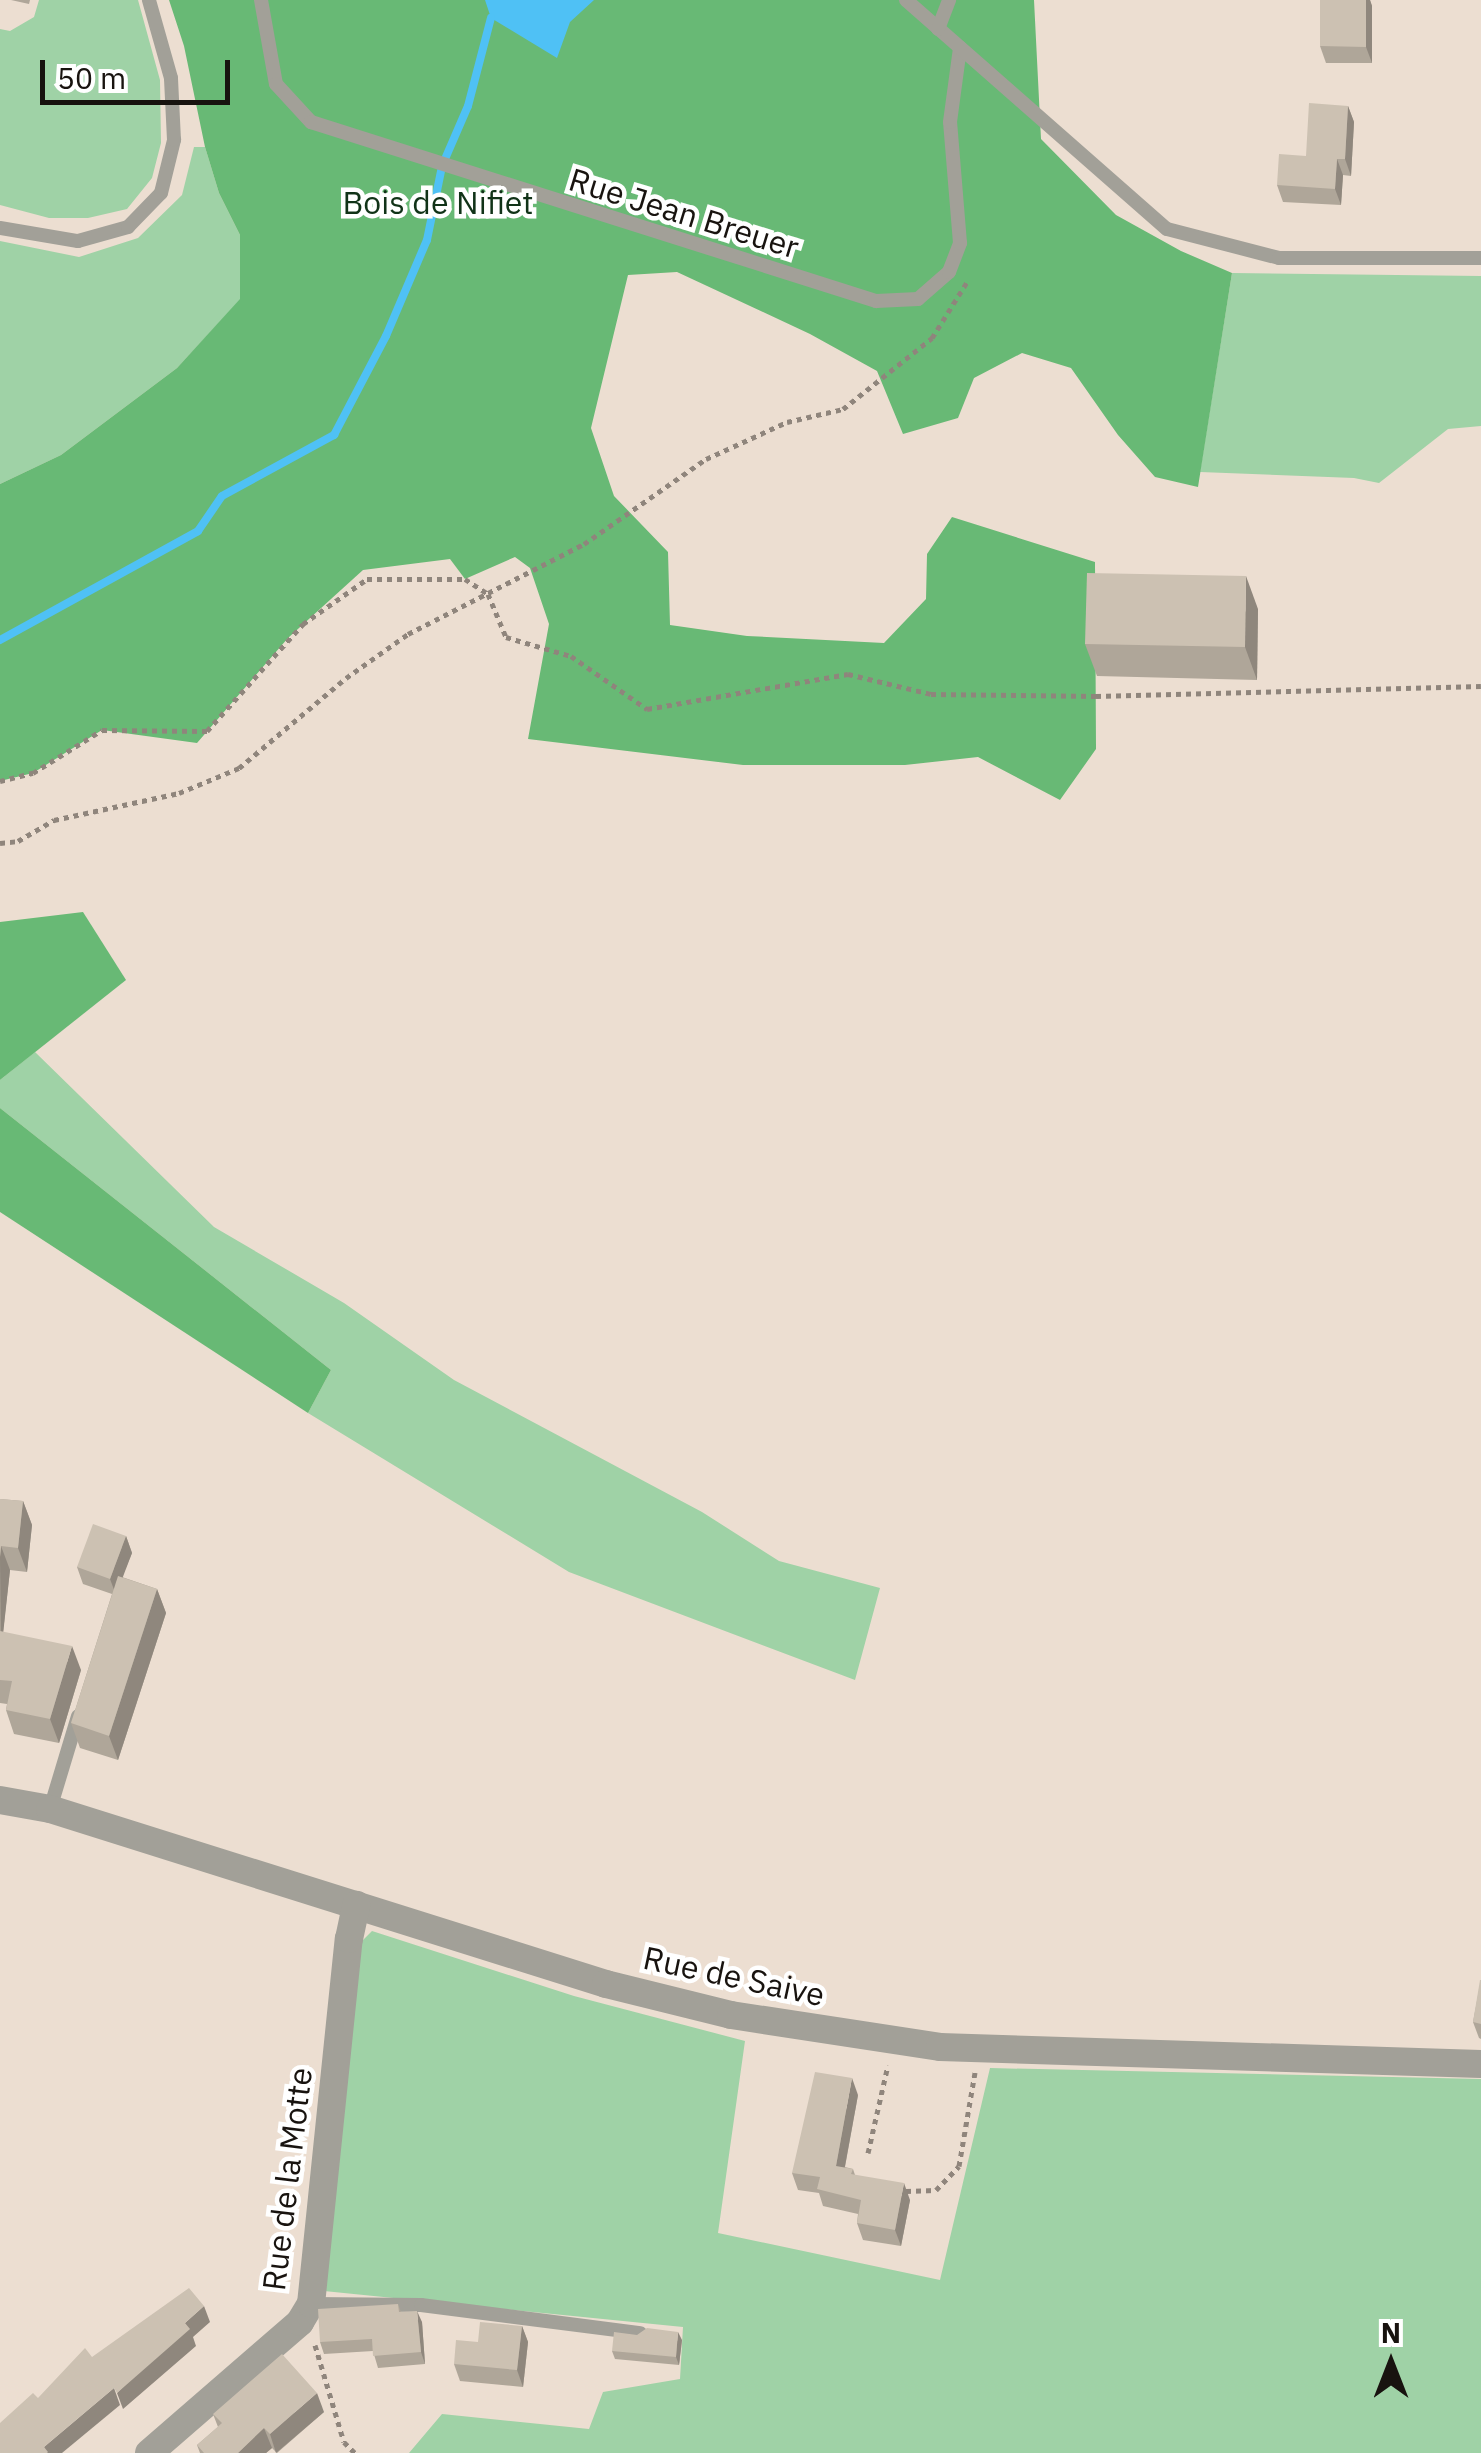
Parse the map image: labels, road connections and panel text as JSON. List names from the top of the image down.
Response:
{
  "streets": {
    "street": ["Rue de Saive", "Rue de la Motte"],
    "lane": ["Rue Jean Breuer"]
  },
  "crossings": [
    ["Rue de Saive", "Rue de la Motte"]
  ],
  "parks": ["Bois de Nifiet"],
  "scale_bar": "50 m",
  "north": "top"
}
